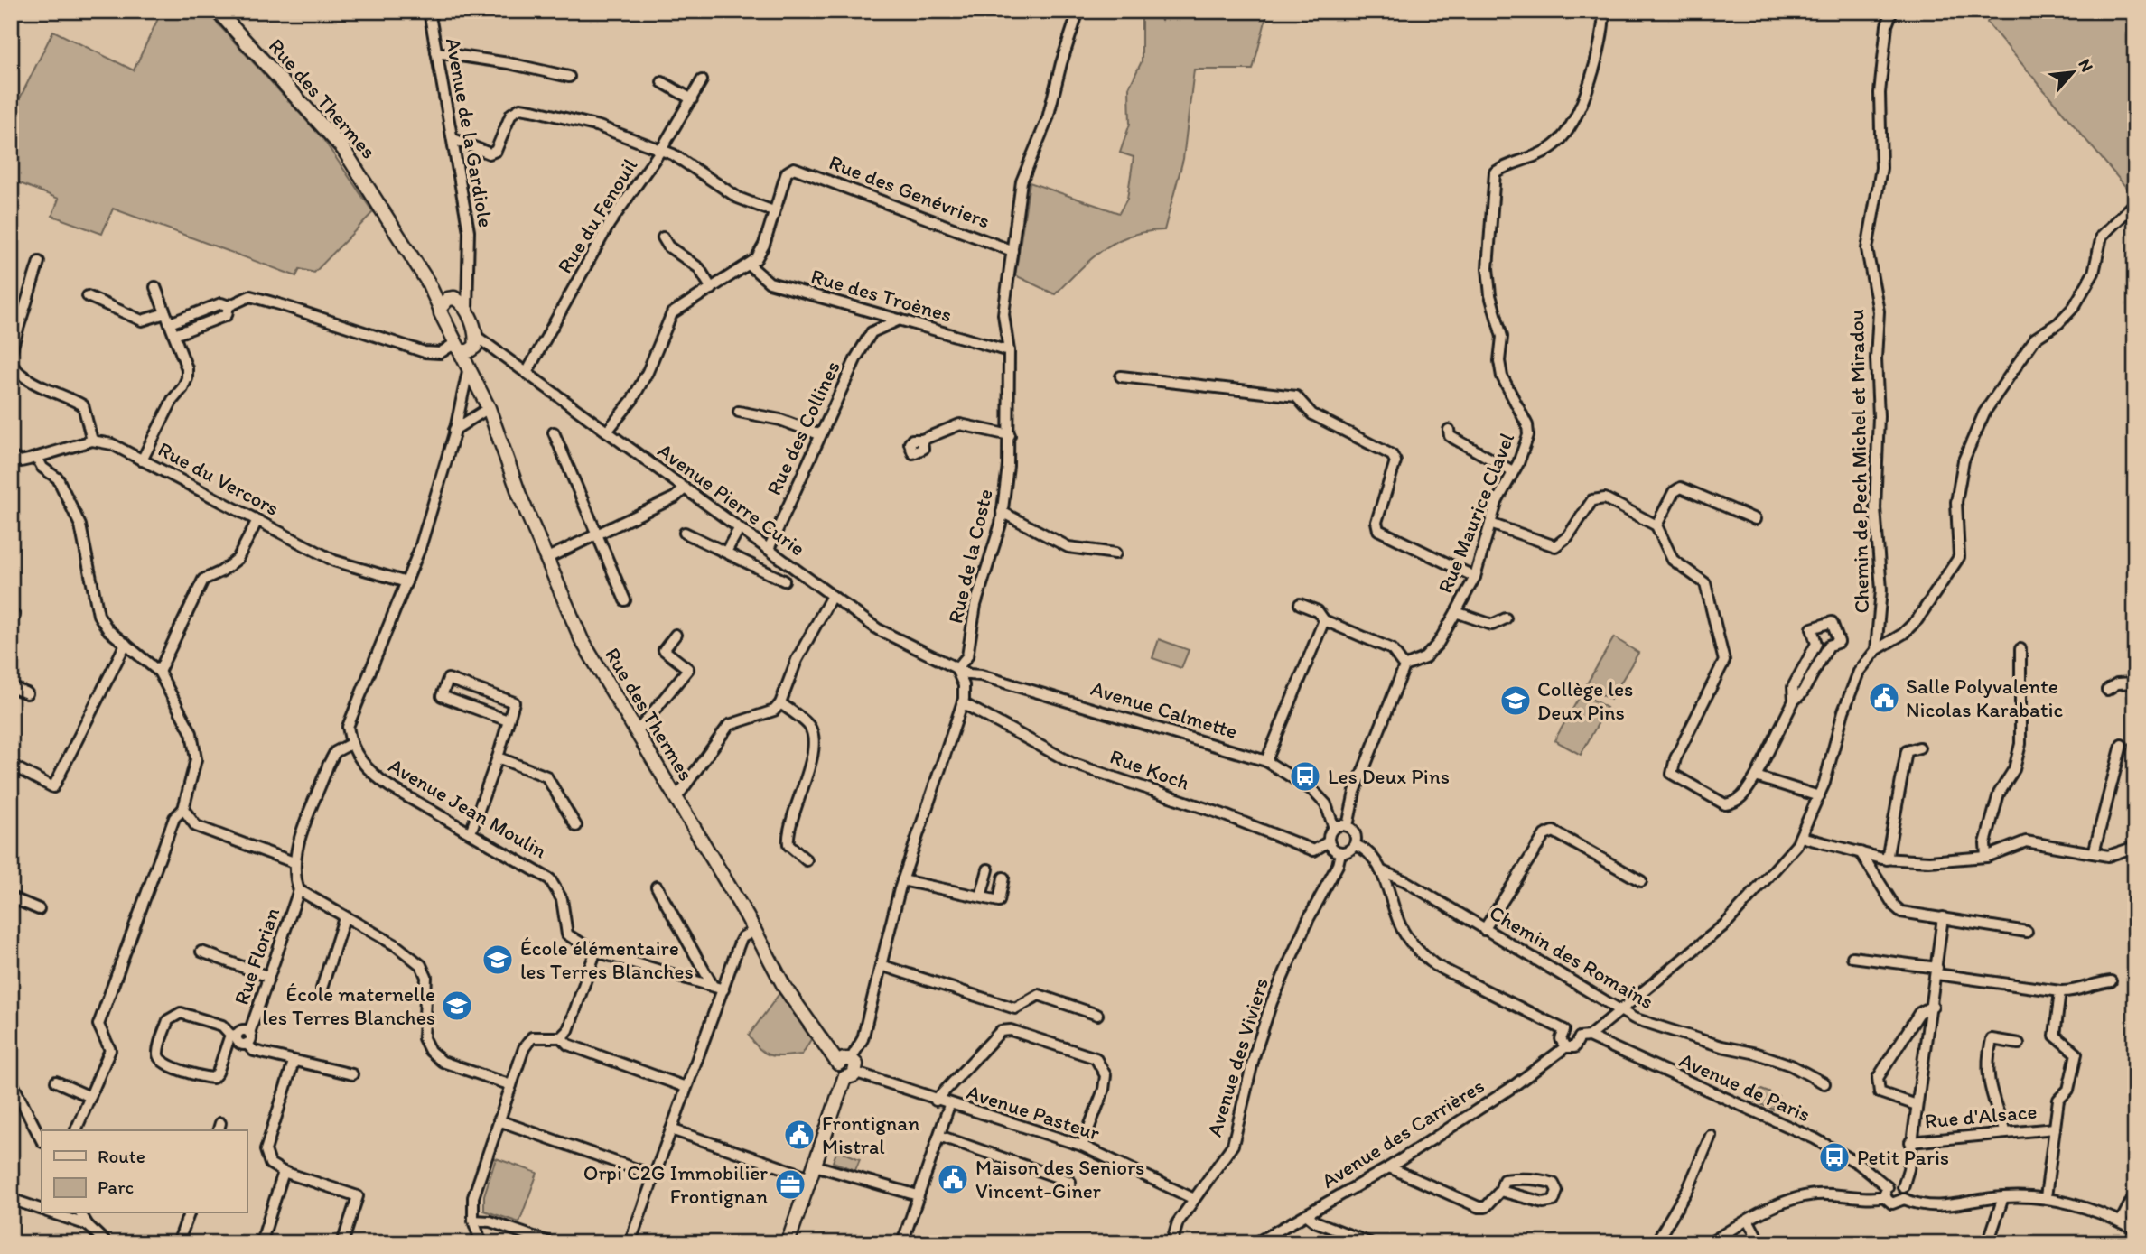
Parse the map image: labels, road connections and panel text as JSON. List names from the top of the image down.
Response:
{
  "streets": {
    "main road": ["Rue des Thermes"],
    "street": [
      "Avenue de la Gardiole",
      "Rue des Genévriers",
      "Rue du Fenouil",
      "Rue des Troènes",
      "Rue des Collines",
      "Chemin de Pech Michel et Miradou",
      "Rue du Vercors",
      "Avenue Pierre Curie",
      "Rue Maurice Clavel",
      "Rue de la Coste",
      "Avenue Calmette",
      "Rue Koch",
      "Avenue Jean Moulin",
      "Rue Florian",
      "Chemin des Romains",
      "Avenue des Viviers",
      "Avenue de Paris",
      "Avenue Pasteur",
      "Rue d'Alsace",
      "Avenue des Carrières"
    ]
  },
  "crossings": [
    ["Rue des Thermes", "Avenue de la Gardiole"],
    ["Rue des Thermes", "Avenue Pierre Curie"],
    ["Rue des Thermes", "Avenue Pasteur"],
    ["Rue des Genévriers", "Rue de la Coste"],
    ["Rue du Fenouil", "Avenue Pierre Curie"],
    ["Rue des Troènes", "Rue de la Coste"],
    ["Rue des Collines", "Avenue Pierre Curie"],
    ["Avenue Pierre Curie", "Rue de la Coste"],
    ["Avenue Pierre Curie", "Avenue Calmette"],
    ["Rue de la Coste", "Avenue Calmette"],
    ["Avenue Calmette", "Rue Koch"],
    ["Avenue Calmette", "Avenue des Viviers"],
    ["Rue Koch", "Avenue des Viviers"],
    ["Avenue des Viviers", "Avenue Pasteur"],
    ["Avenue de Paris", "Avenue des Carrières"]
  ],
  "places": {
    "public building": ["Salle Polyvalente Nicolas Karabatic", "Frontignan Mistral", "Maison des Seniors Vincent-Giner"],
    "school or university": ["Collège les Deux Pins", "École élémentaire les Terres Blanches", "École maternelle les Terres Blanches"],
    "bus stop": ["Les Deux Pins", "Petit Paris"],
    "office": ["Orpi C2G Immobilier Frontignan"]
  },
  "legend": ["Route", "Parc"],
  "north": "top right"
}
